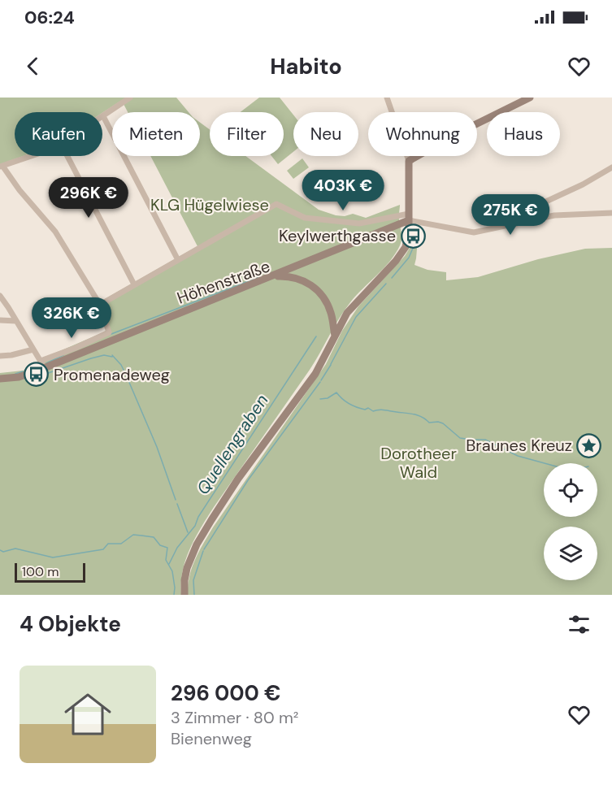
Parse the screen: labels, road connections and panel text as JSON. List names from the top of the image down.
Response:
{
  "streets": {
    "main road": ["Höhenstraße"]
  },
  "water": ["Quellengraben"],
  "parks": ["KLG Hügelwiese", "Dorotheer Wald"],
  "places": {
    "bus stop": ["Keylwerthgasse", "Promenadeweg"],
    "place": ["Braunes Kreuz"]
  },
  "scale_bar": "100 m",
  "page": {
    "status": "06:24",
    "header": "Habito",
    "chip": [
      "Kaufen",
      "Mieten",
      "Filter",
      "Neu",
      "Wohnung",
      "Haus"
    ],
    "price": [
      "403K €",
      "296K €",
      "275K €",
      "326K €"
    ],
    "scale": "100 m",
    "heading": "4 Objekte",
    "list": [
      {
        "name": "296 000 €",
        "note": "3 Zimmer · 80 m² · Bienenweg"
      }
    ]
  }
}
